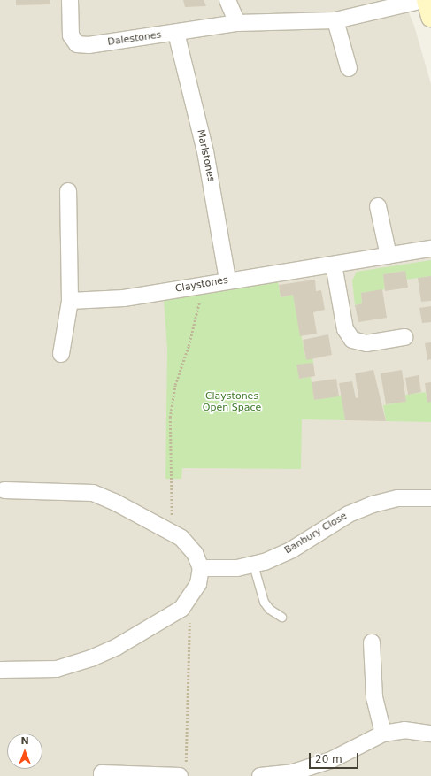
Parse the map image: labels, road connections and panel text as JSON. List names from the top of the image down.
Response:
{
  "streets": {
    "street": [
      "Dalestones",
      "Marlstones",
      "Claystones",
      "Banbury Close"
    ]
  },
  "crossings": [
    ["Dalestones", "Marlstones"],
    ["Marlstones", "Claystones"]
  ],
  "parks": ["Claystones Open Space"],
  "scale_bar": "20 m",
  "north": "top"
}
